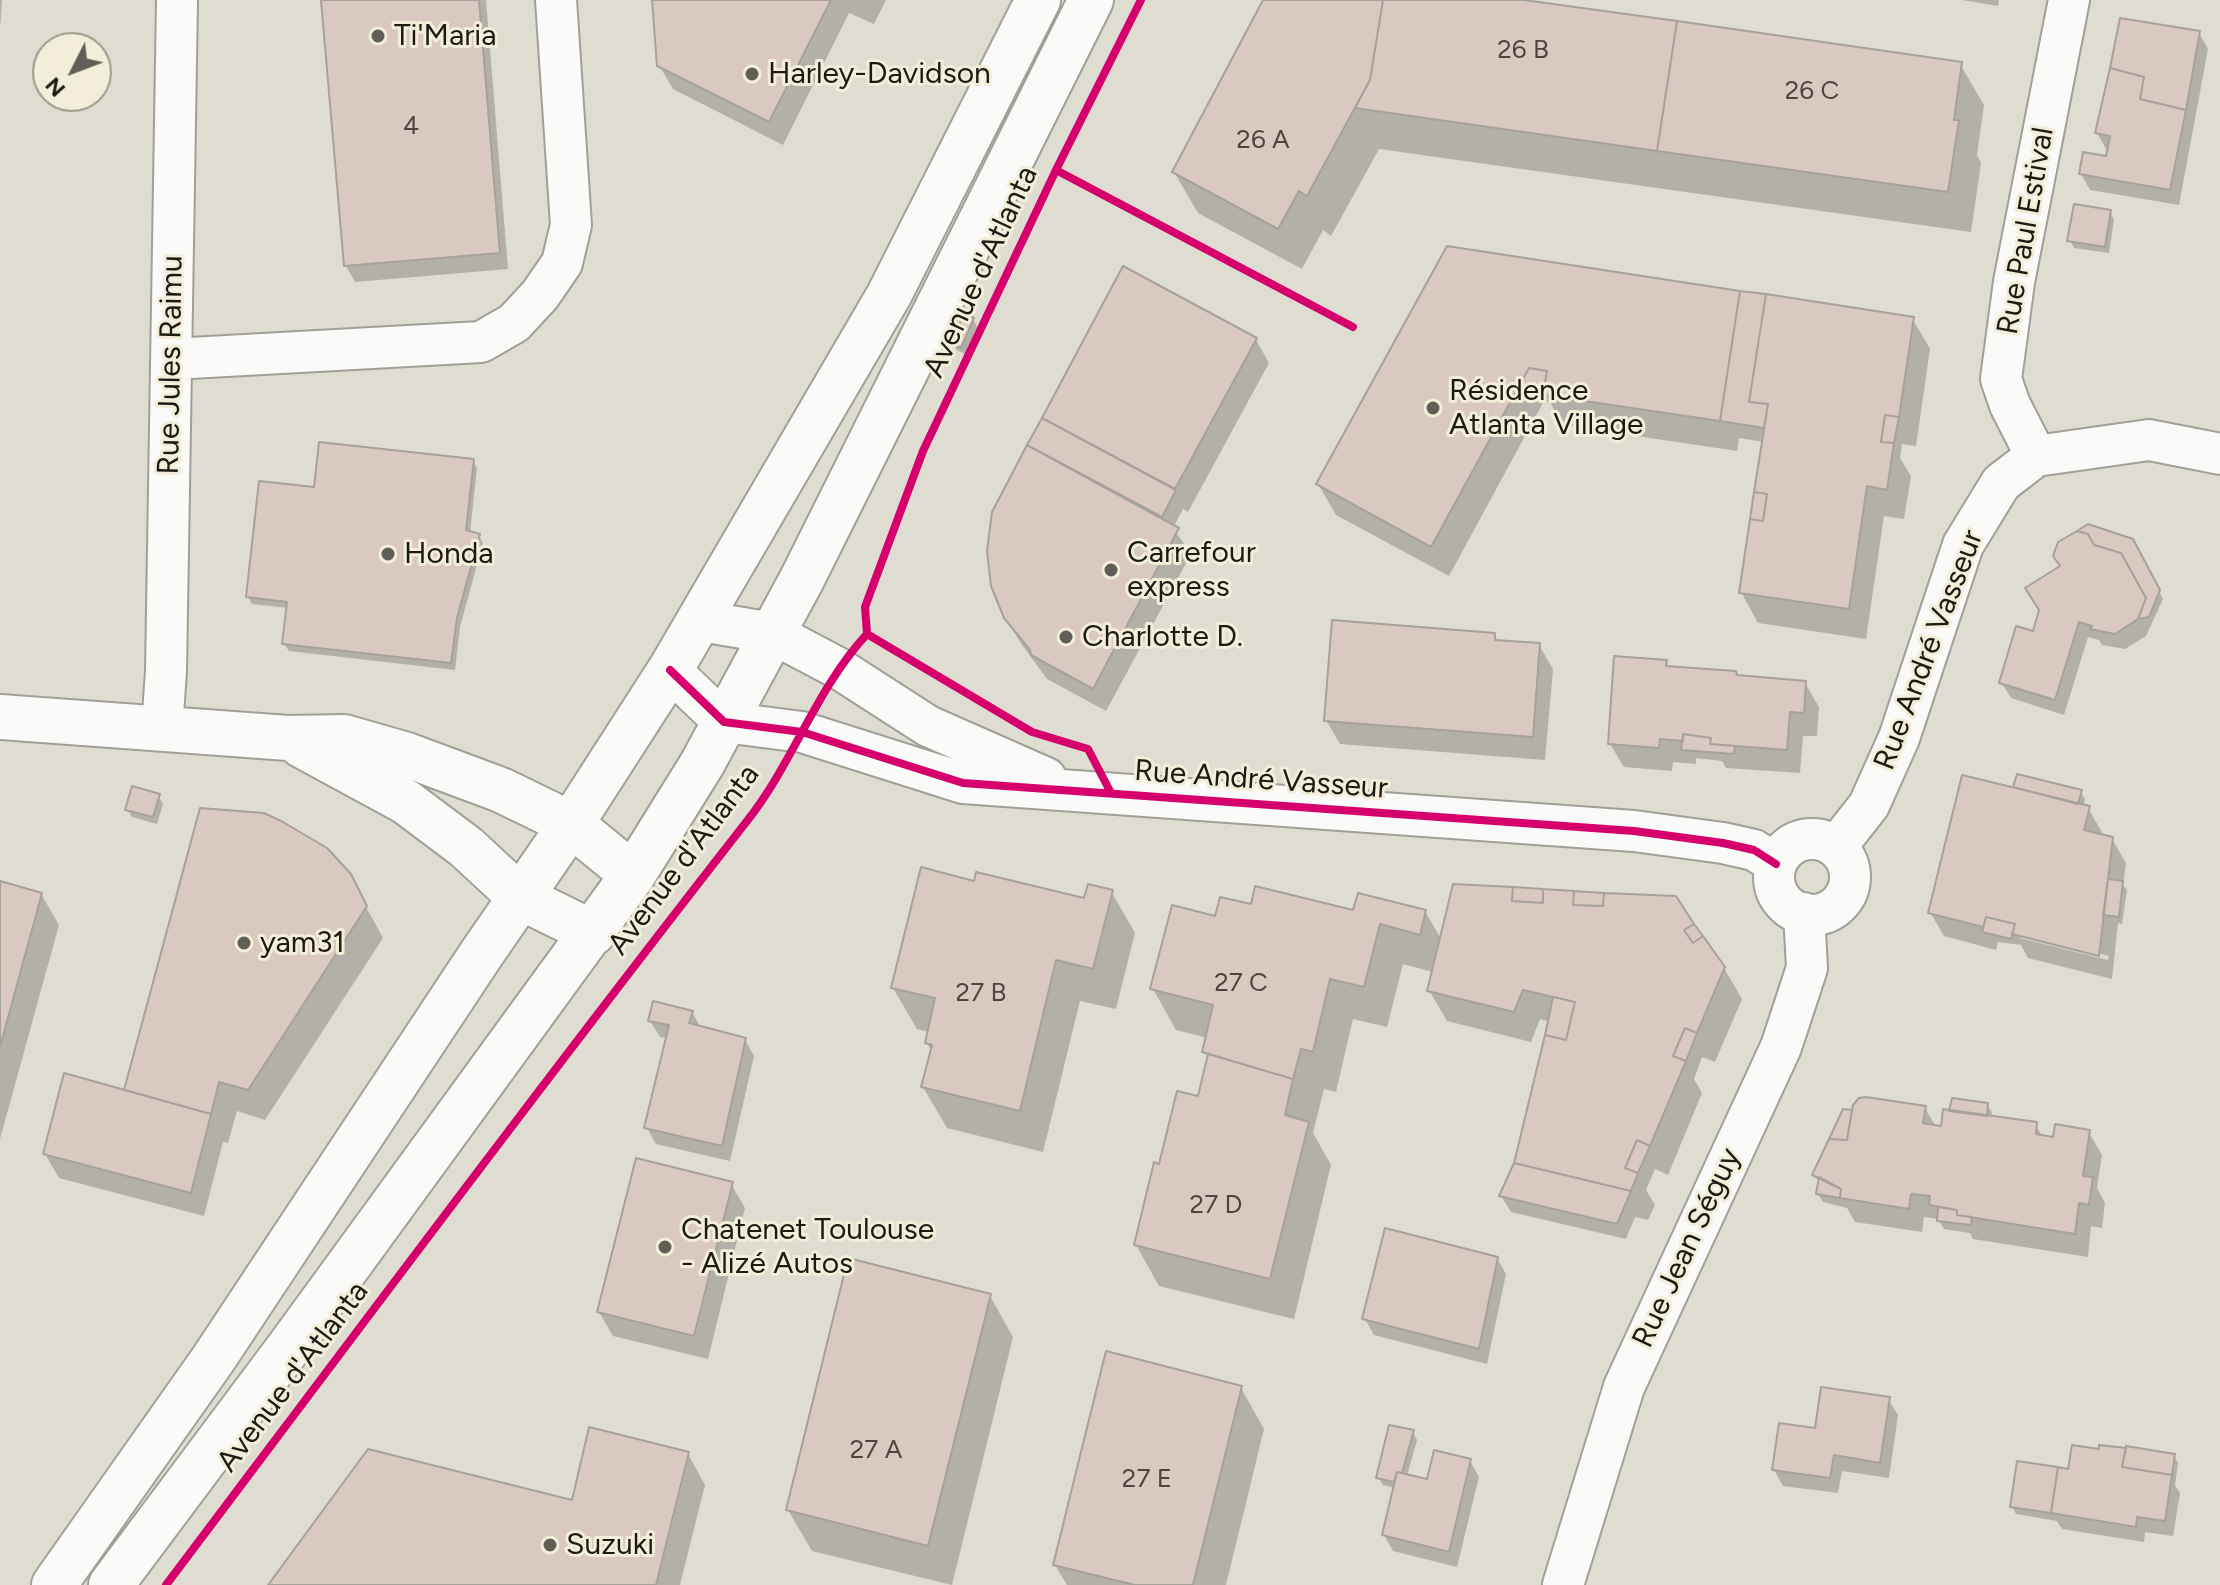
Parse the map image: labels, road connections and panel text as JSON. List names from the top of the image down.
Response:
{
  "streets": {
    "main road": ["Avenue d'Atlanta"],
    "street": [
      "Rue Paul Estival",
      "Rue Jules Raimu",
      "Rue André Vasseur",
      "Rue Jean Séguy"
    ]
  },
  "crossings": [
    ["Rue Paul Estival", "Rue André Vasseur"],
    ["Avenue d'Atlanta", "Rue André Vasseur"],
    ["Rue André Vasseur", "Rue Jean Séguy"]
  ],
  "places": [
    "Ti'Maria",
    "Harley-Davidson",
    "Résidence Atlanta Village",
    "Honda",
    "Carrefour express",
    "Charlotte D.",
    "yam31",
    "Chatenet Toulouse - Alizé Autos",
    "Suzuki"
  ],
  "house_numbers": [
    "26 B",
    "26 C",
    "4",
    "26 A",
    "27 C",
    "27 B",
    "27 D",
    "27 A",
    "27 E"
  ],
  "north": "bottom left"
}
